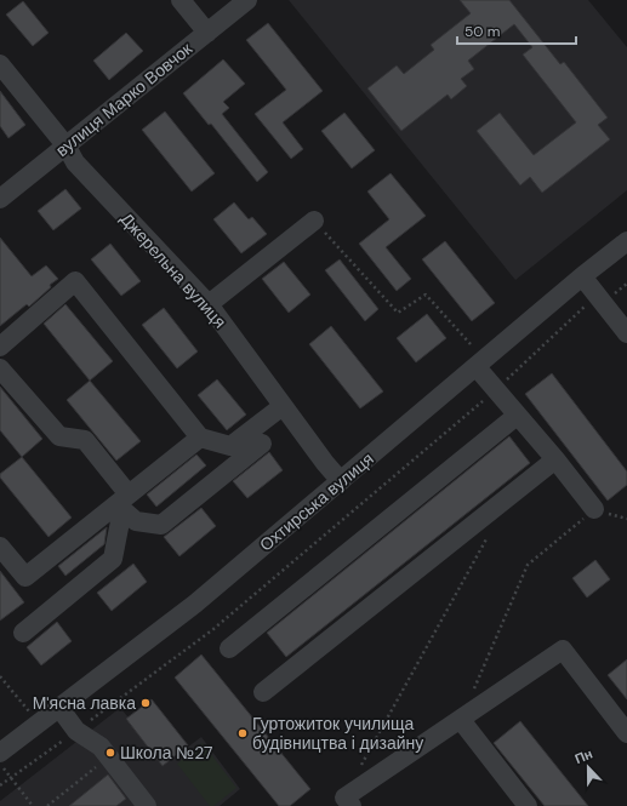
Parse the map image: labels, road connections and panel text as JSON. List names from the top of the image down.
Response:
{
  "streets": {
    "street": ["вулиця Марко Вовчок", "Джерельна вулиця", "Охтирська вулиця"]
  },
  "crossings": [
    ["вулиця Марко Вовчок", "Джерельна вулиця"],
    ["Джерельна вулиця", "Охтирська вулиця"]
  ],
  "places": ["М'ясна лавка", "Гуртожиток училища будівництва і дизайну", "Школа №27"],
  "scale_bar": "50 m",
  "north": "top"
}
